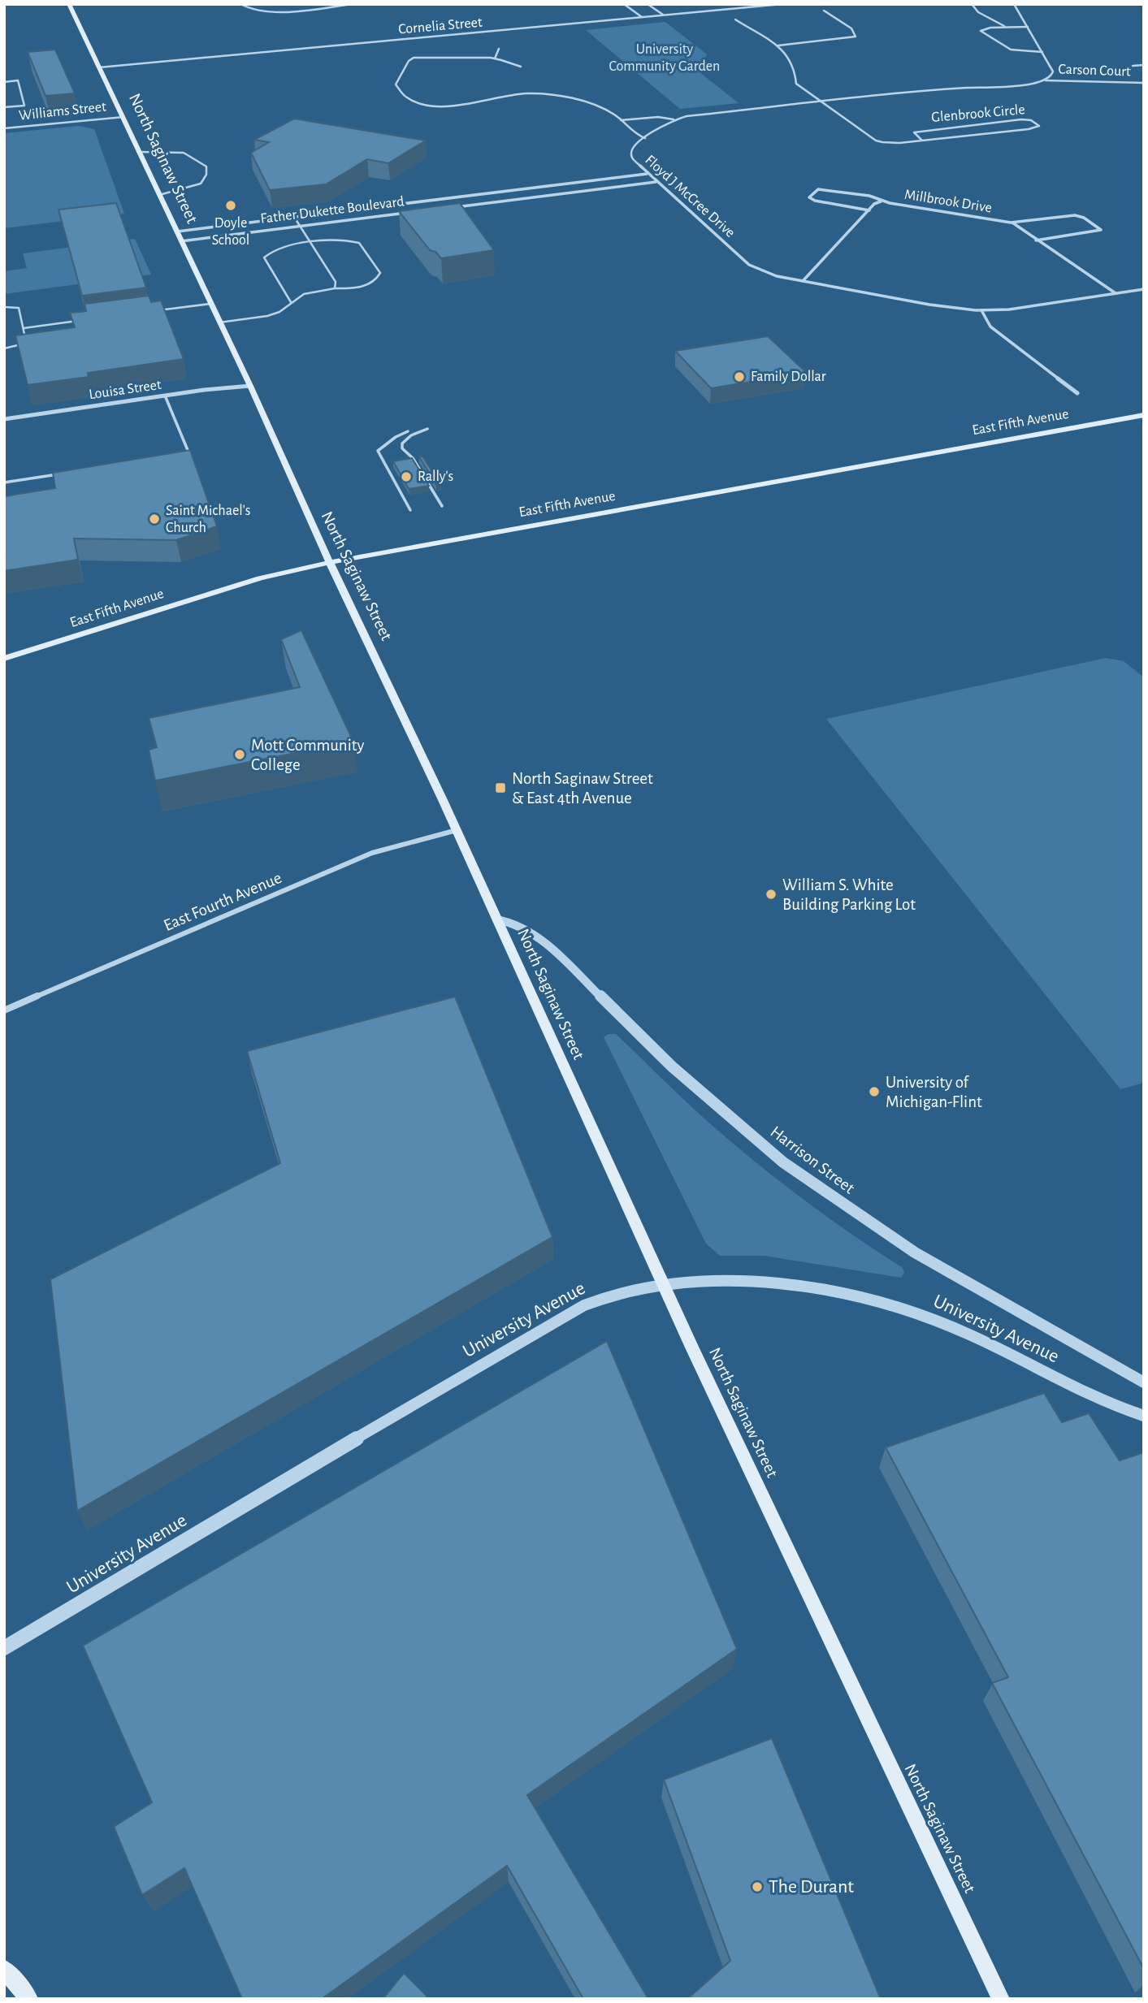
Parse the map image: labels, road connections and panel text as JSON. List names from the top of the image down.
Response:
{
  "streets": {
    "main road": ["North Saginaw Street", "East Fifth Avenue"],
    "street": [
      "Cornelia Street",
      "Carson Court",
      "Williams Street",
      "Glenbrook Circle",
      "Floyd J McCree Drive",
      "Millbrook Drive",
      "Father Dukette Boulevard",
      "Louisa Street",
      "East Fourth Avenue",
      "Harrison Street",
      "University Avenue"
    ]
  },
  "crossings": [
    ["Cornelia Street", "North Saginaw Street"],
    ["Carson Court", "Floyd J McCree Drive"],
    ["Williams Street", "North Saginaw Street"],
    ["Glenbrook Circle", "Floyd J McCree Drive"],
    ["North Saginaw Street", "Father Dukette Boulevard"],
    ["North Saginaw Street", "Louisa Street"],
    ["North Saginaw Street", "East Fifth Avenue"],
    ["North Saginaw Street", "East Fourth Avenue"],
    ["North Saginaw Street", "Harrison Street"],
    ["North Saginaw Street", "University Avenue"],
    ["Floyd J McCree Drive", "Millbrook Drive"],
    ["Floyd J McCree Drive", "Father Dukette Boulevard"]
  ],
  "parks": ["University Community Garden"],
  "places": {
    "other": [
      "Doyle School",
      "Family Dollar",
      "Rally's",
      "Saint Michael's Church",
      "Mott Community College",
      "William S. White Building Parking Lot",
      "University of Michigan-Flint",
      "The Durant"
    ],
    "transit": ["North Saginaw Street & East 4th Avenue"]
  }
}
